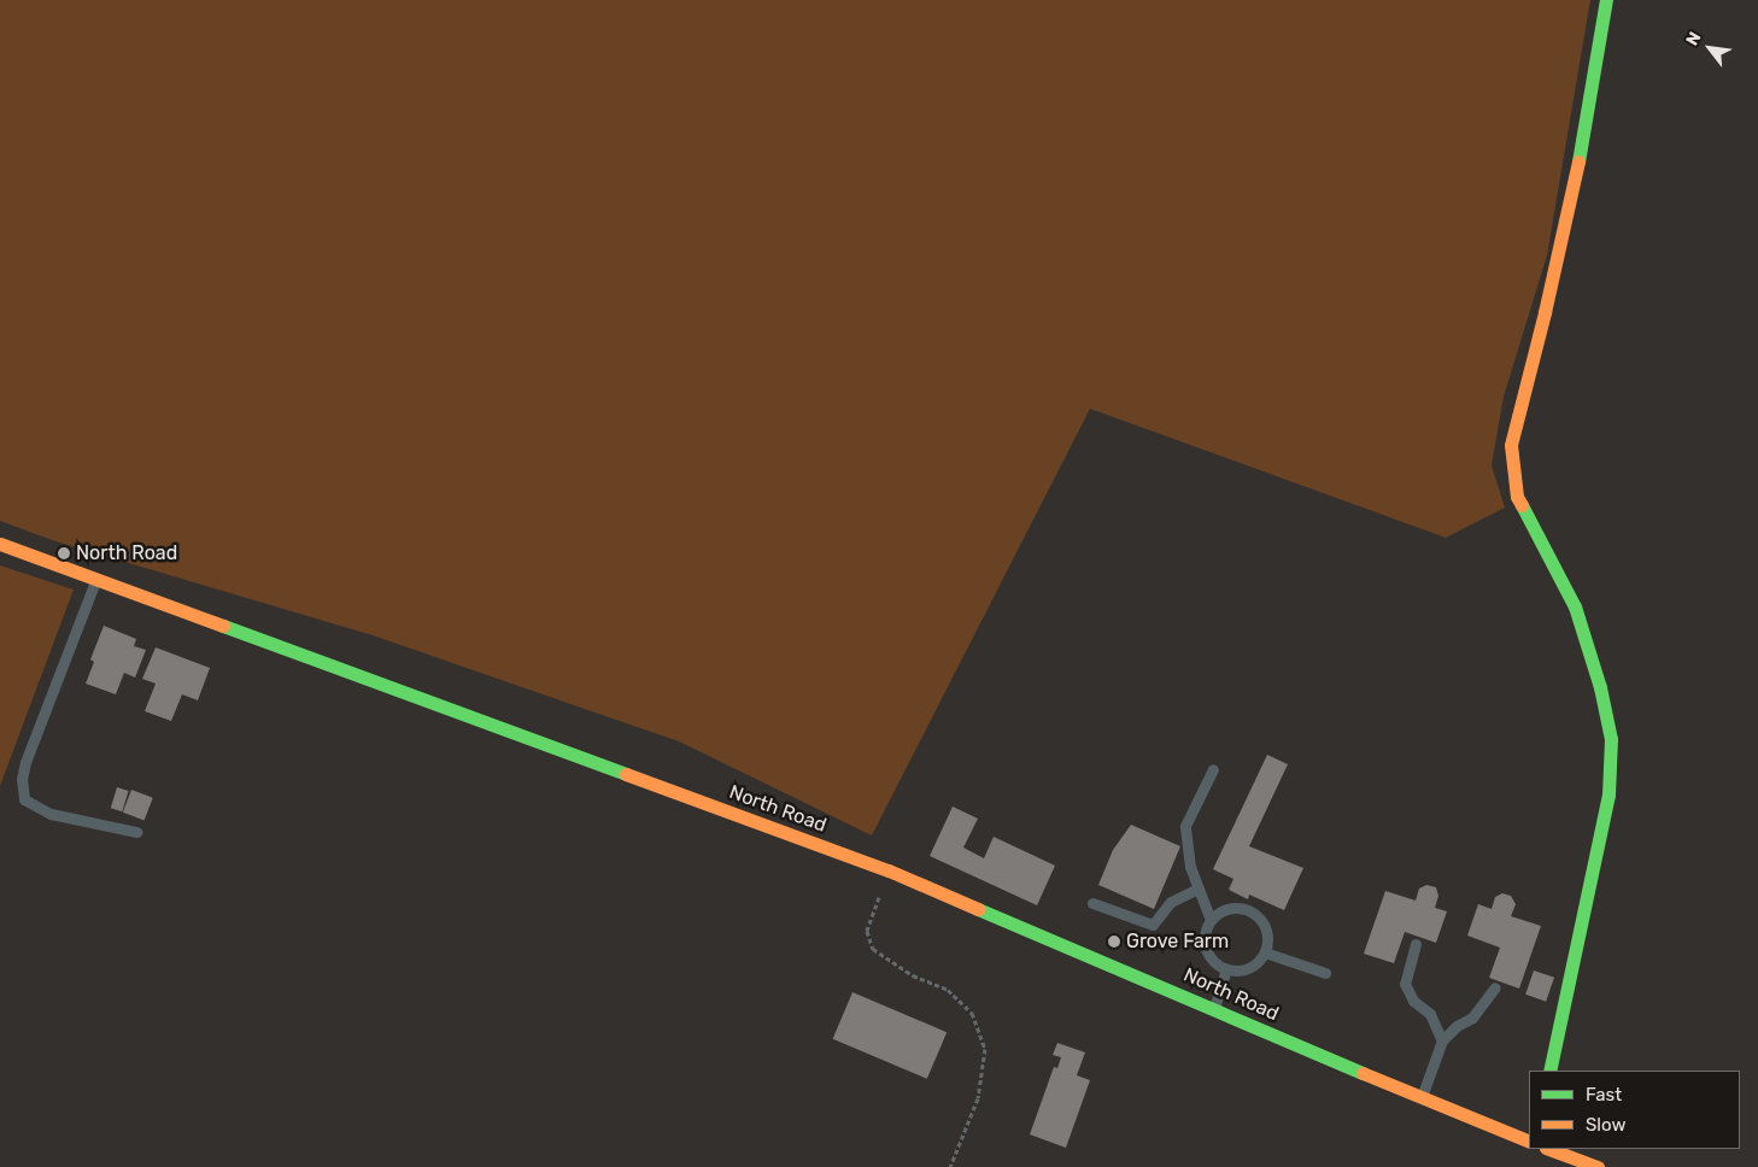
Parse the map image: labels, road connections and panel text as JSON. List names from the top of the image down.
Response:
{
  "streets": {
    "main road": ["North Road"]
  },
  "places": ["North Road", "Grove Farm"],
  "legend": ["Fast", "Slow"],
  "north": "top left"
}
